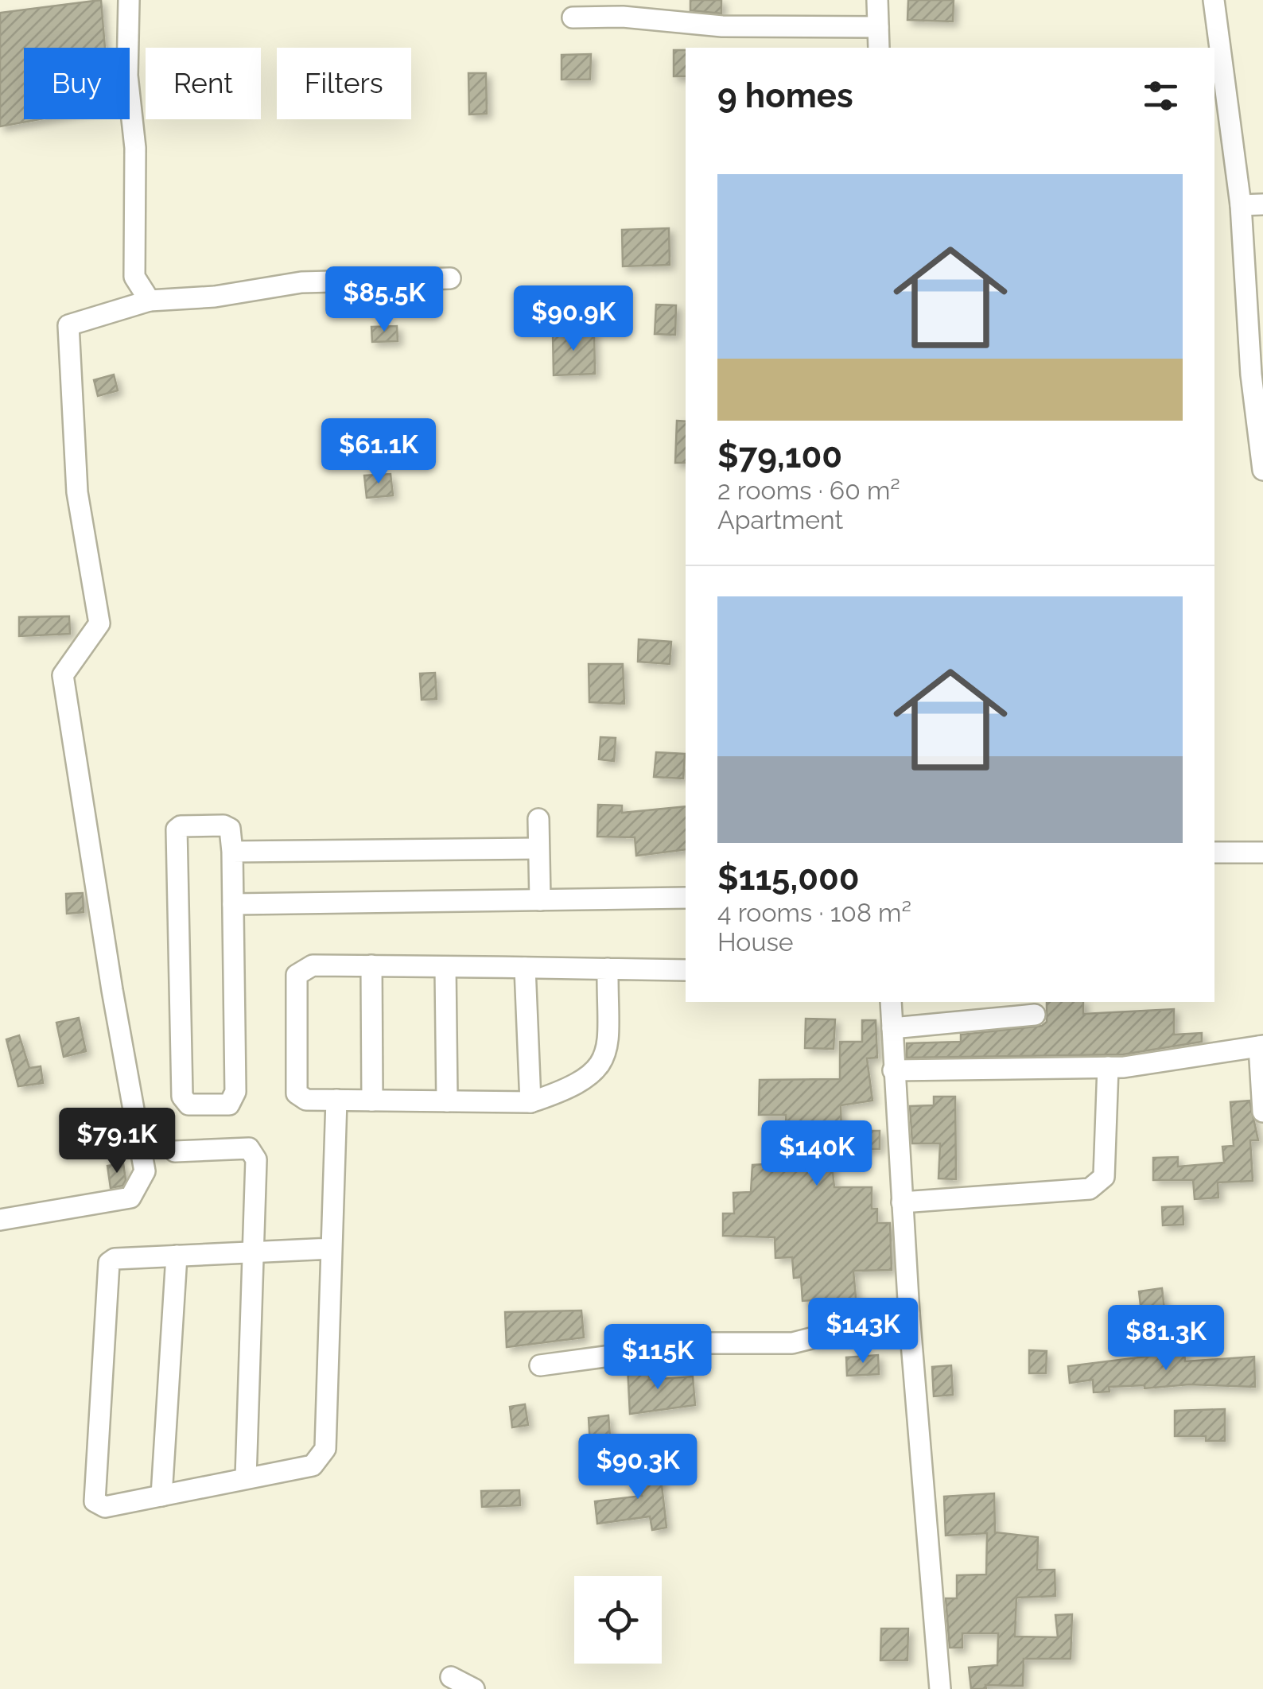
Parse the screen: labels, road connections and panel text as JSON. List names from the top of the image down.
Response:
{
  "page": {
    "chip": ["Buy", "Rent", "Filters"],
    "heading": "9 homes",
    "list": [
      {
        "name": "$79,100",
        "note": "2 rooms · 60 m² · Apartment"
      },
      {
        "name": "$115,000",
        "note": "4 rooms · 108 m² · House"
      }
    ],
    "price": [
      "$85.5K",
      "$90.9K",
      "$61.1K",
      "$79.1K",
      "$140K",
      "$143K",
      "$81.3K",
      "$115K",
      "$90.3K"
    ]
  }
}
